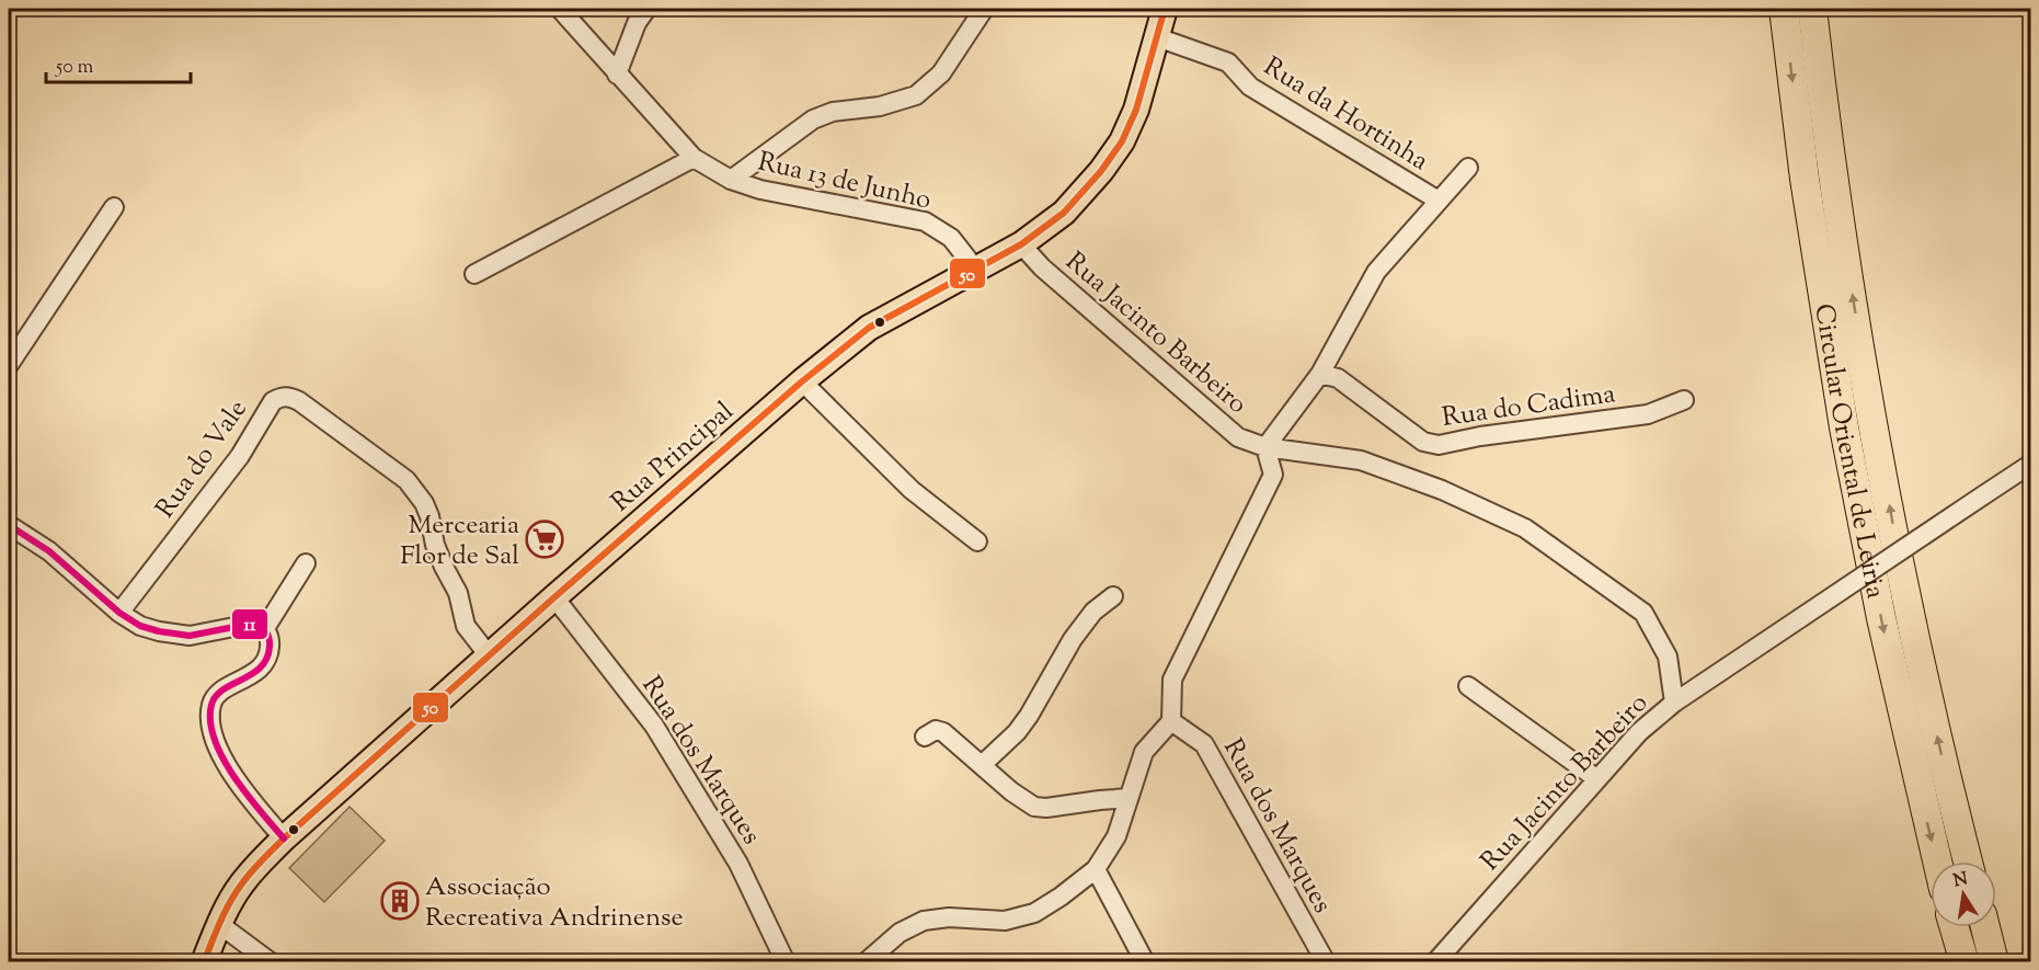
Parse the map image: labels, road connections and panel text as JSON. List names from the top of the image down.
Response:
{
  "streets": {
    "highway": ["Circular Oriental de Leiria"],
    "main road": ["Rua Principal"],
    "street": [
      "Rua da Hortinha",
      "Rua 13 de Junho",
      "Rua Jacinto Barbeiro",
      "Rua do Cadima",
      "Rua do Vale",
      "Rua dos Marques"
    ]
  },
  "crossings": [
    ["Rua da Hortinha", "Rua Principal"],
    ["Rua 13 de Junho", "Rua Principal"],
    ["Rua Jacinto Barbeiro", "Rua Principal"],
    ["Rua Principal", "Rua do Vale"],
    ["Rua Principal", "Rua dos Marques"]
  ],
  "places": {
    "supermarket": ["Mercearia Flor de Sal"],
    "building": ["Associação Recreativa Andrinense"]
  },
  "lines": ["transit line 50", "transit line 11"],
  "scale_bar": "50 m",
  "north": "top"
}
